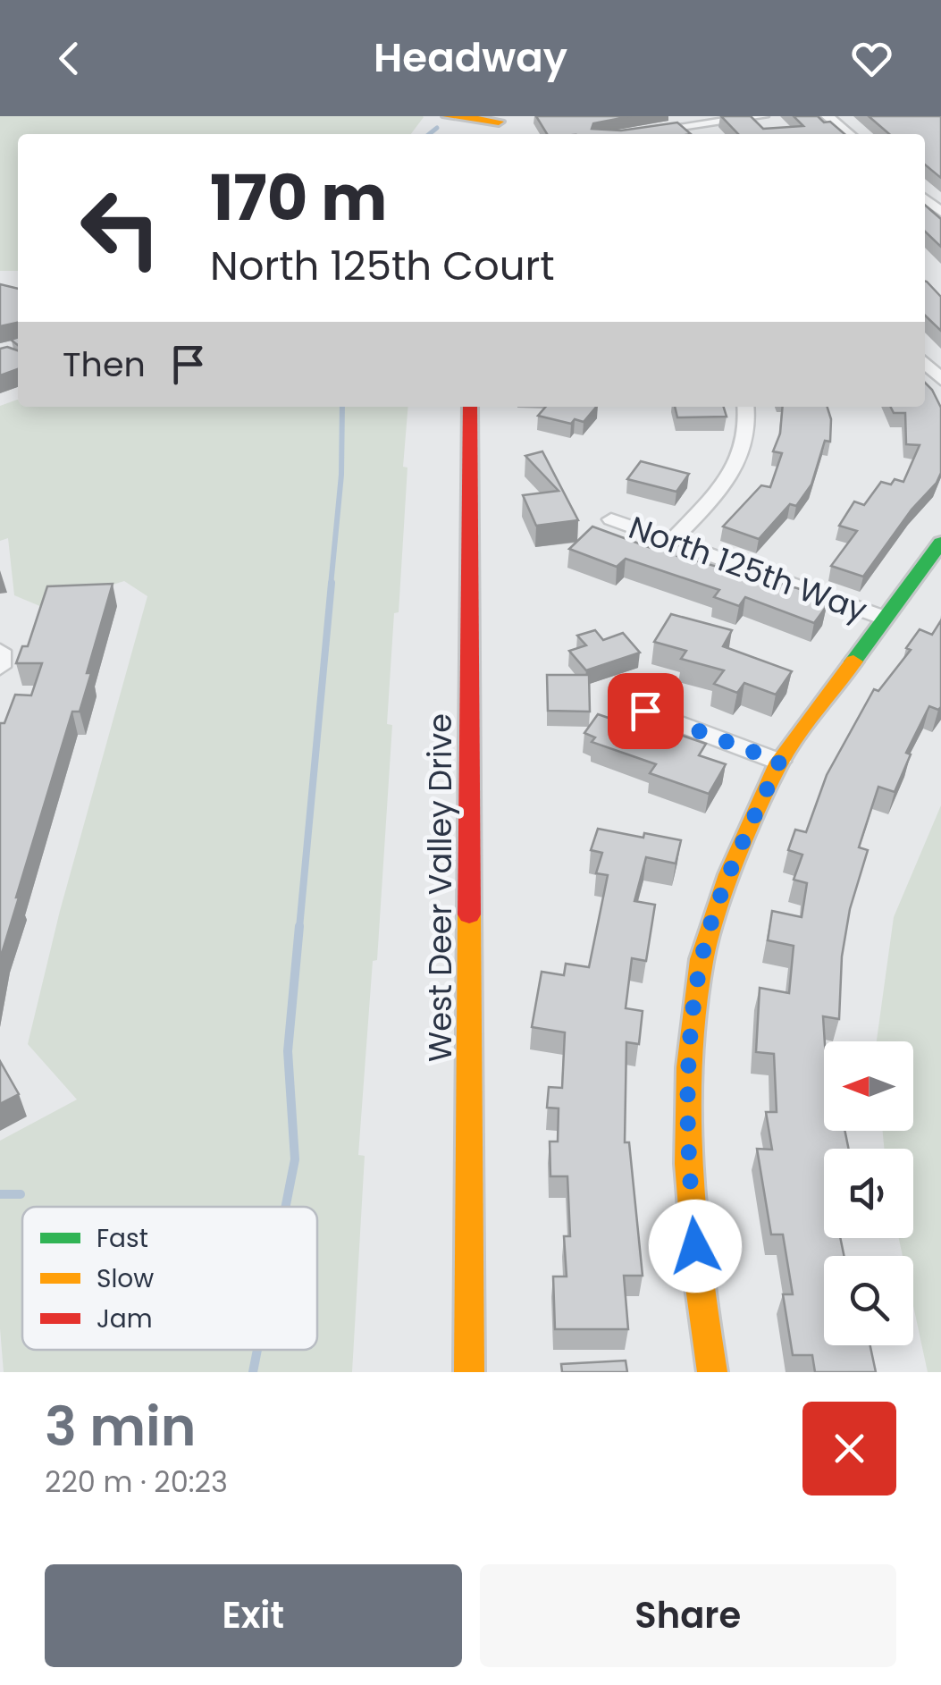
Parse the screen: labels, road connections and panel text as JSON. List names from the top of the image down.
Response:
{
  "streets": {
    "street": ["North 125th Way", "West Deer Valley Drive"]
  },
  "legend": ["Fast", "Slow", "Jam"],
  "north": "left",
  "page": {
    "header": "Headway",
    "turn": ["170 m", "North 125th Court"],
    "then": "Then",
    "heading": ["3 min", "220 m · 20:23"],
    "buttons": ["Exit", "Share"]
  }
}
